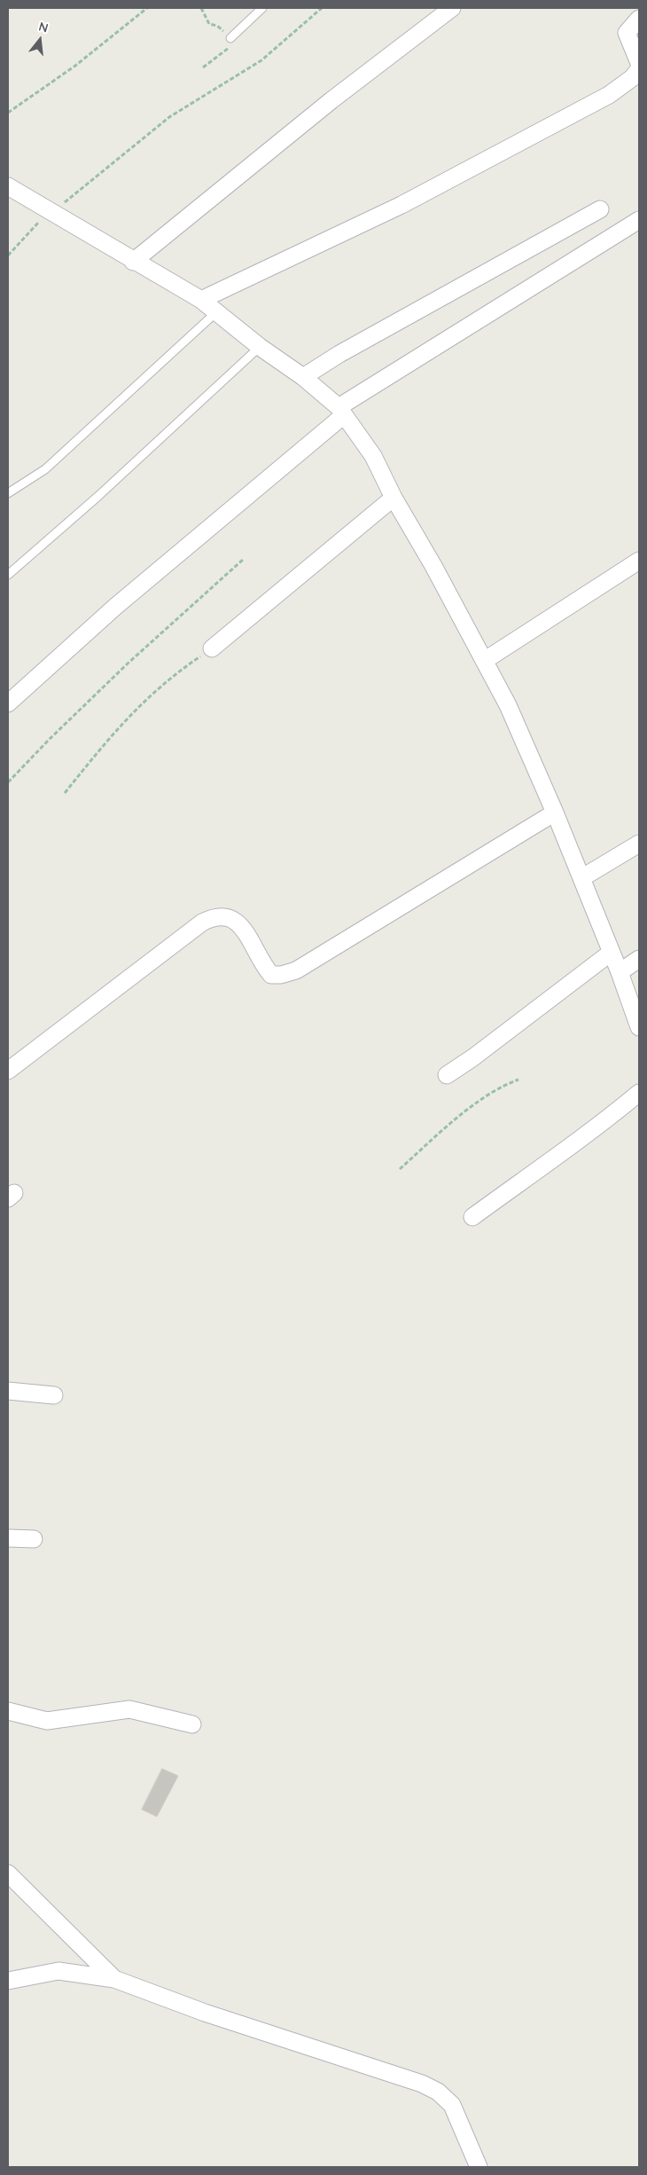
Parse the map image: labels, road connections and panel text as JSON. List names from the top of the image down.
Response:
{
  "north": "top"
}
